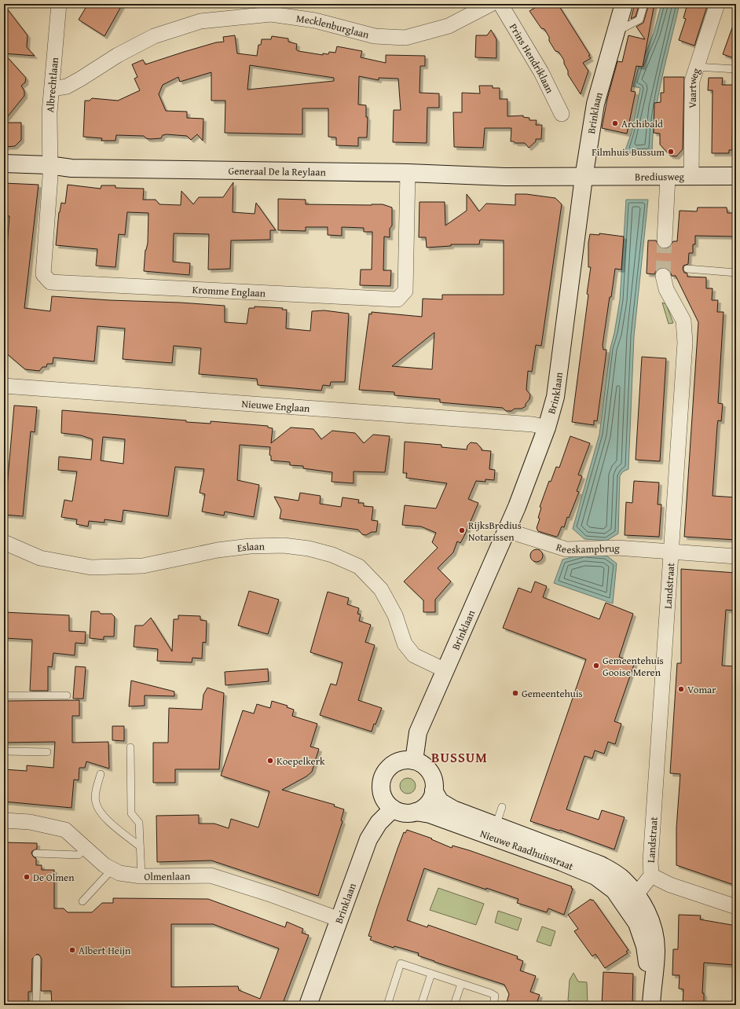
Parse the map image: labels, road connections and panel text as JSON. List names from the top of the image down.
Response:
{
  "streets": {
    "street": [
      "Mecklenburglaan",
      "Prins Hendriklaan",
      "Albrechtlaan",
      "Vaartweg",
      "Brinklaan",
      "Generaal De la Reylaan",
      "Brediusweg",
      "Kromme Englaan",
      "Nieuwe Englaan",
      "Eslaan",
      "Reeskampbrug",
      "Landstraat",
      "Nieuwe Raadhuisstraat",
      "Olmenlaan"
    ]
  },
  "crossings": [
    ["Mecklenburglaan", "Albrechtlaan"],
    ["Albrechtlaan", "Generaal De la Reylaan"],
    ["Albrechtlaan", "Kromme Englaan"],
    ["Vaartweg", "Brediusweg"],
    ["Brinklaan", "Brediusweg"],
    ["Brinklaan", "Nieuwe Englaan"],
    ["Brinklaan", "Eslaan"],
    ["Brinklaan", "Reeskampbrug"],
    ["Brinklaan", "Nieuwe Raadhuisstraat"],
    ["Brinklaan", "Olmenlaan"],
    ["Generaal De la Reylaan", "Brediusweg"],
    ["Generaal De la Reylaan", "Kromme Englaan"],
    ["Reeskampbrug", "Landstraat"],
    ["Landstraat", "Nieuwe Raadhuisstraat"]
  ],
  "districts": ["BUSSUM"],
  "places": [
    "Archibald",
    "Filmhuis Bussum",
    "RijksBredius Notarissen",
    "Gemeentehuis Gooise Meren",
    "Vomar",
    "Gemeentehuis",
    "Koepelkerk",
    "De Olmen",
    "Albert Heijn"
  ]
}
